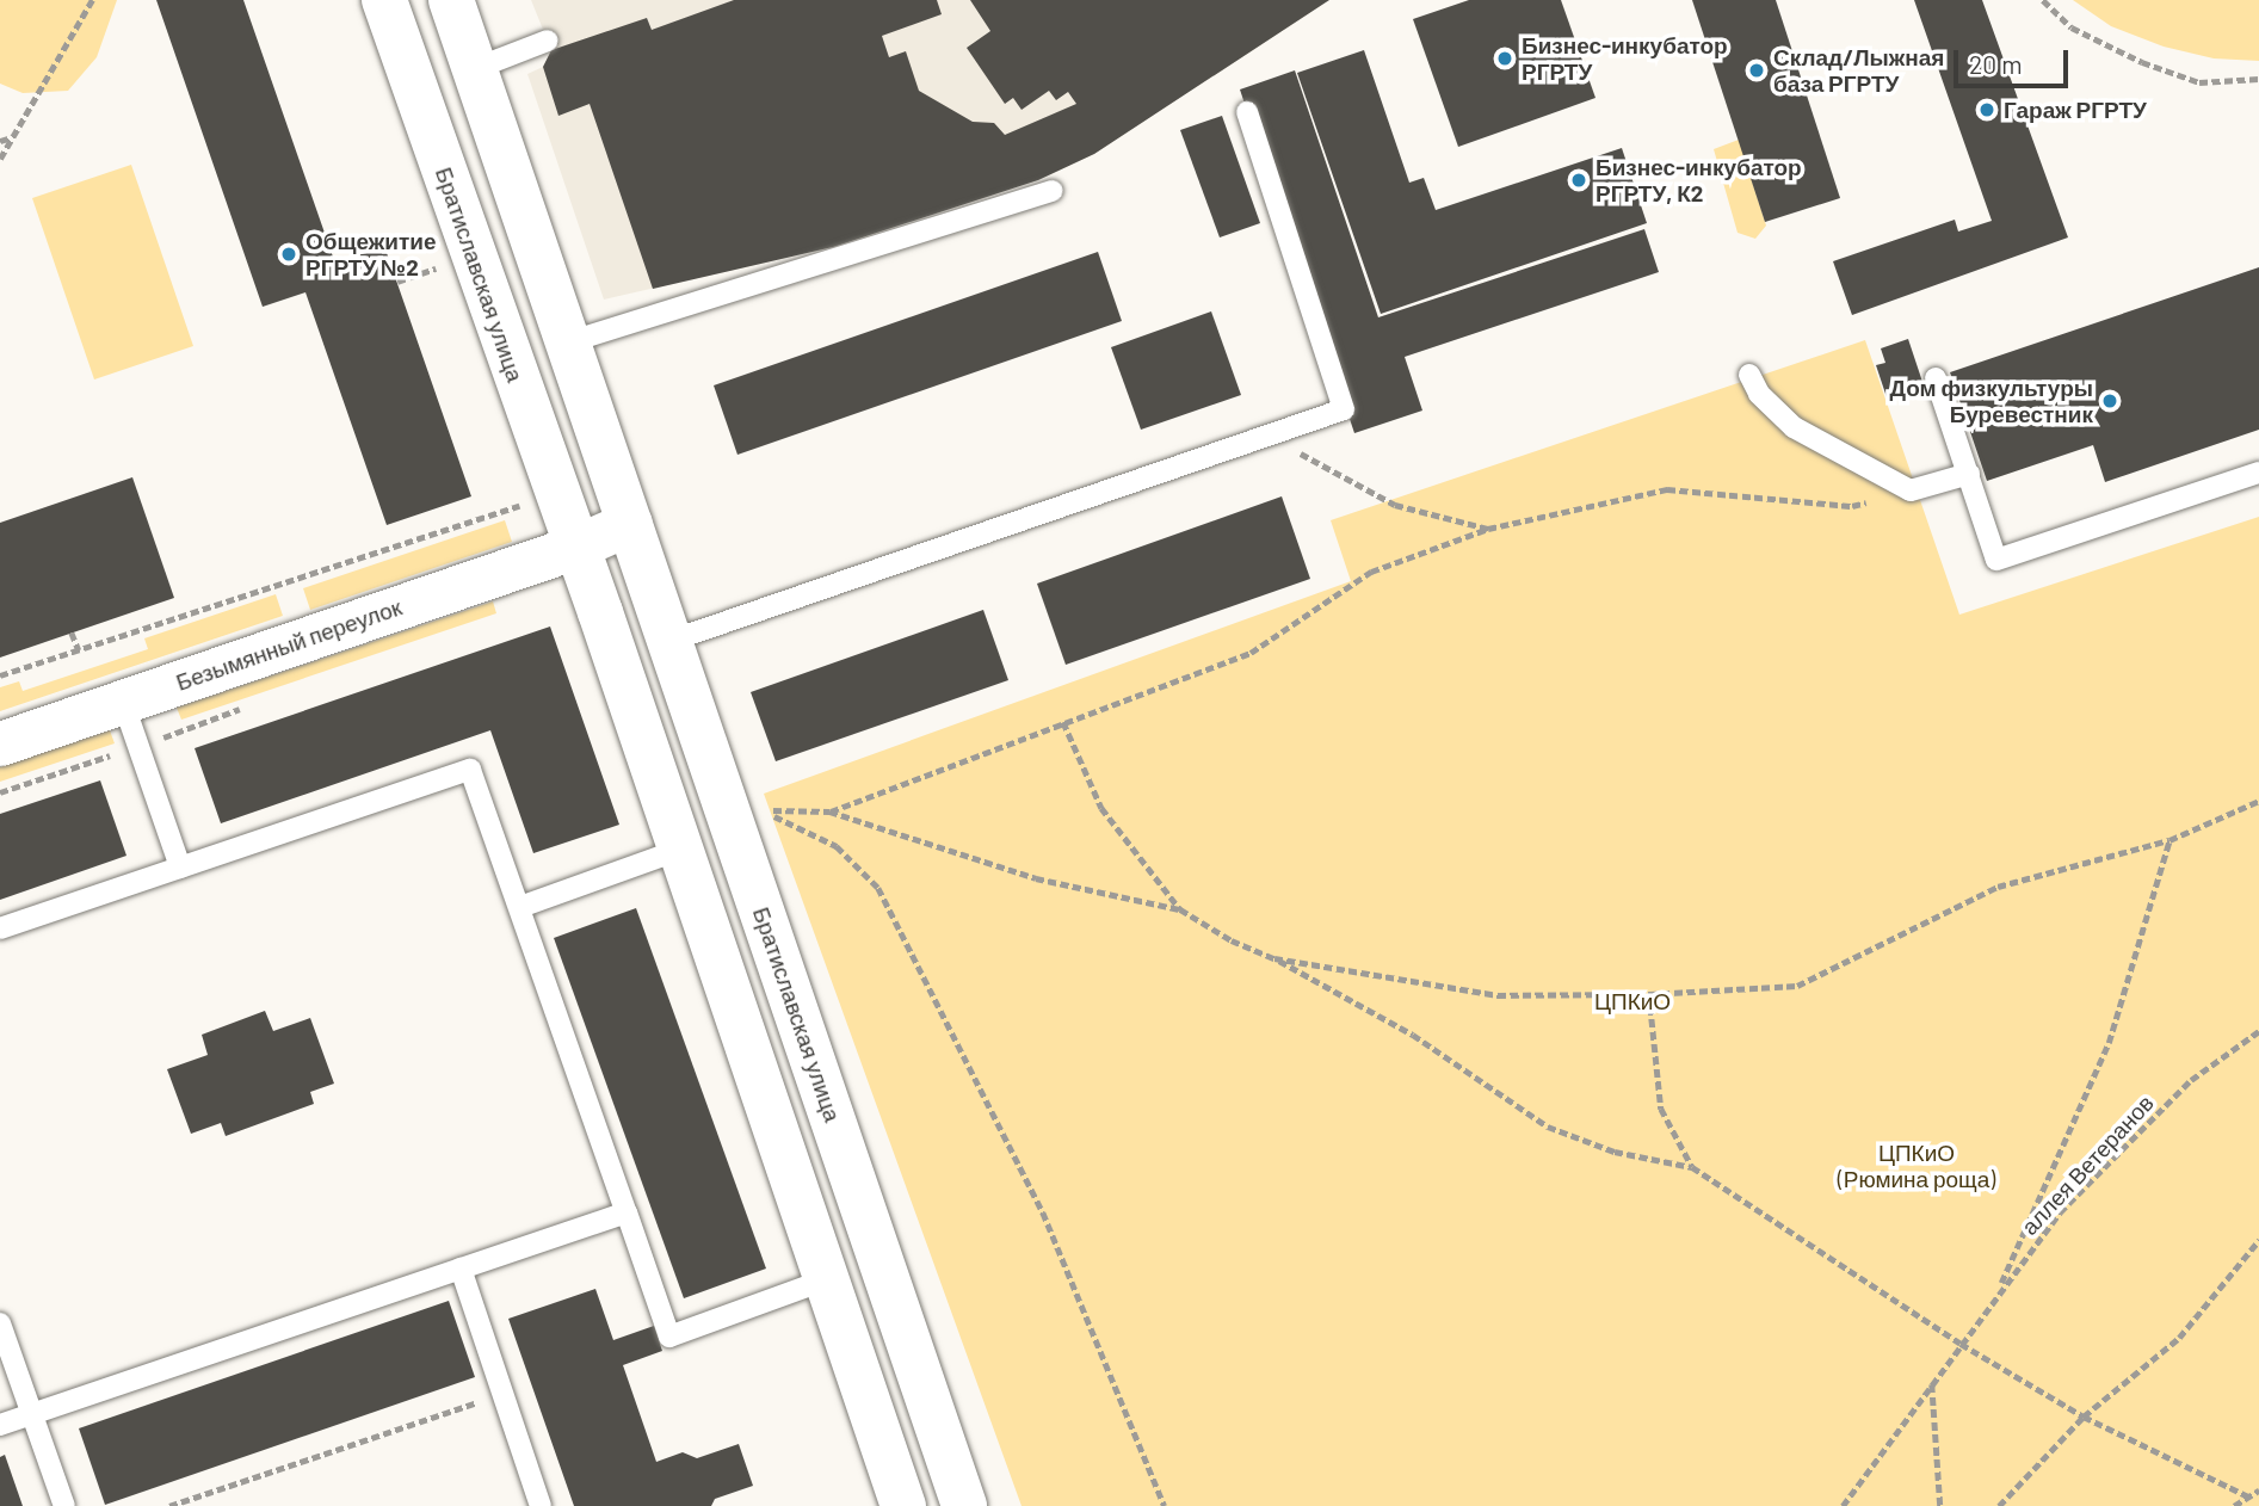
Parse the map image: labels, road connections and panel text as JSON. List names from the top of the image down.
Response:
{
  "streets": {
    "street": ["Братиславская улица", "Безымянный переулок"],
    "path": ["аллея Ветеранов"]
  },
  "crossings": [
    ["Братиславская улица", "Безымянный переулок"]
  ],
  "parks": ["ЦПКиО", "ЦПКиО (Рюмина роща)"],
  "places": [
    "Бизнес-инкубатор РГРТУ",
    "Склад/Лыжная база РГРТУ",
    "Гараж РГРТУ",
    "Бизнес-инкубатор РГРТУ, К2",
    "Общежитие РГРТУ №2",
    "Дом физкультуры Буревестник"
  ],
  "scale_bar": "20 m"
}
